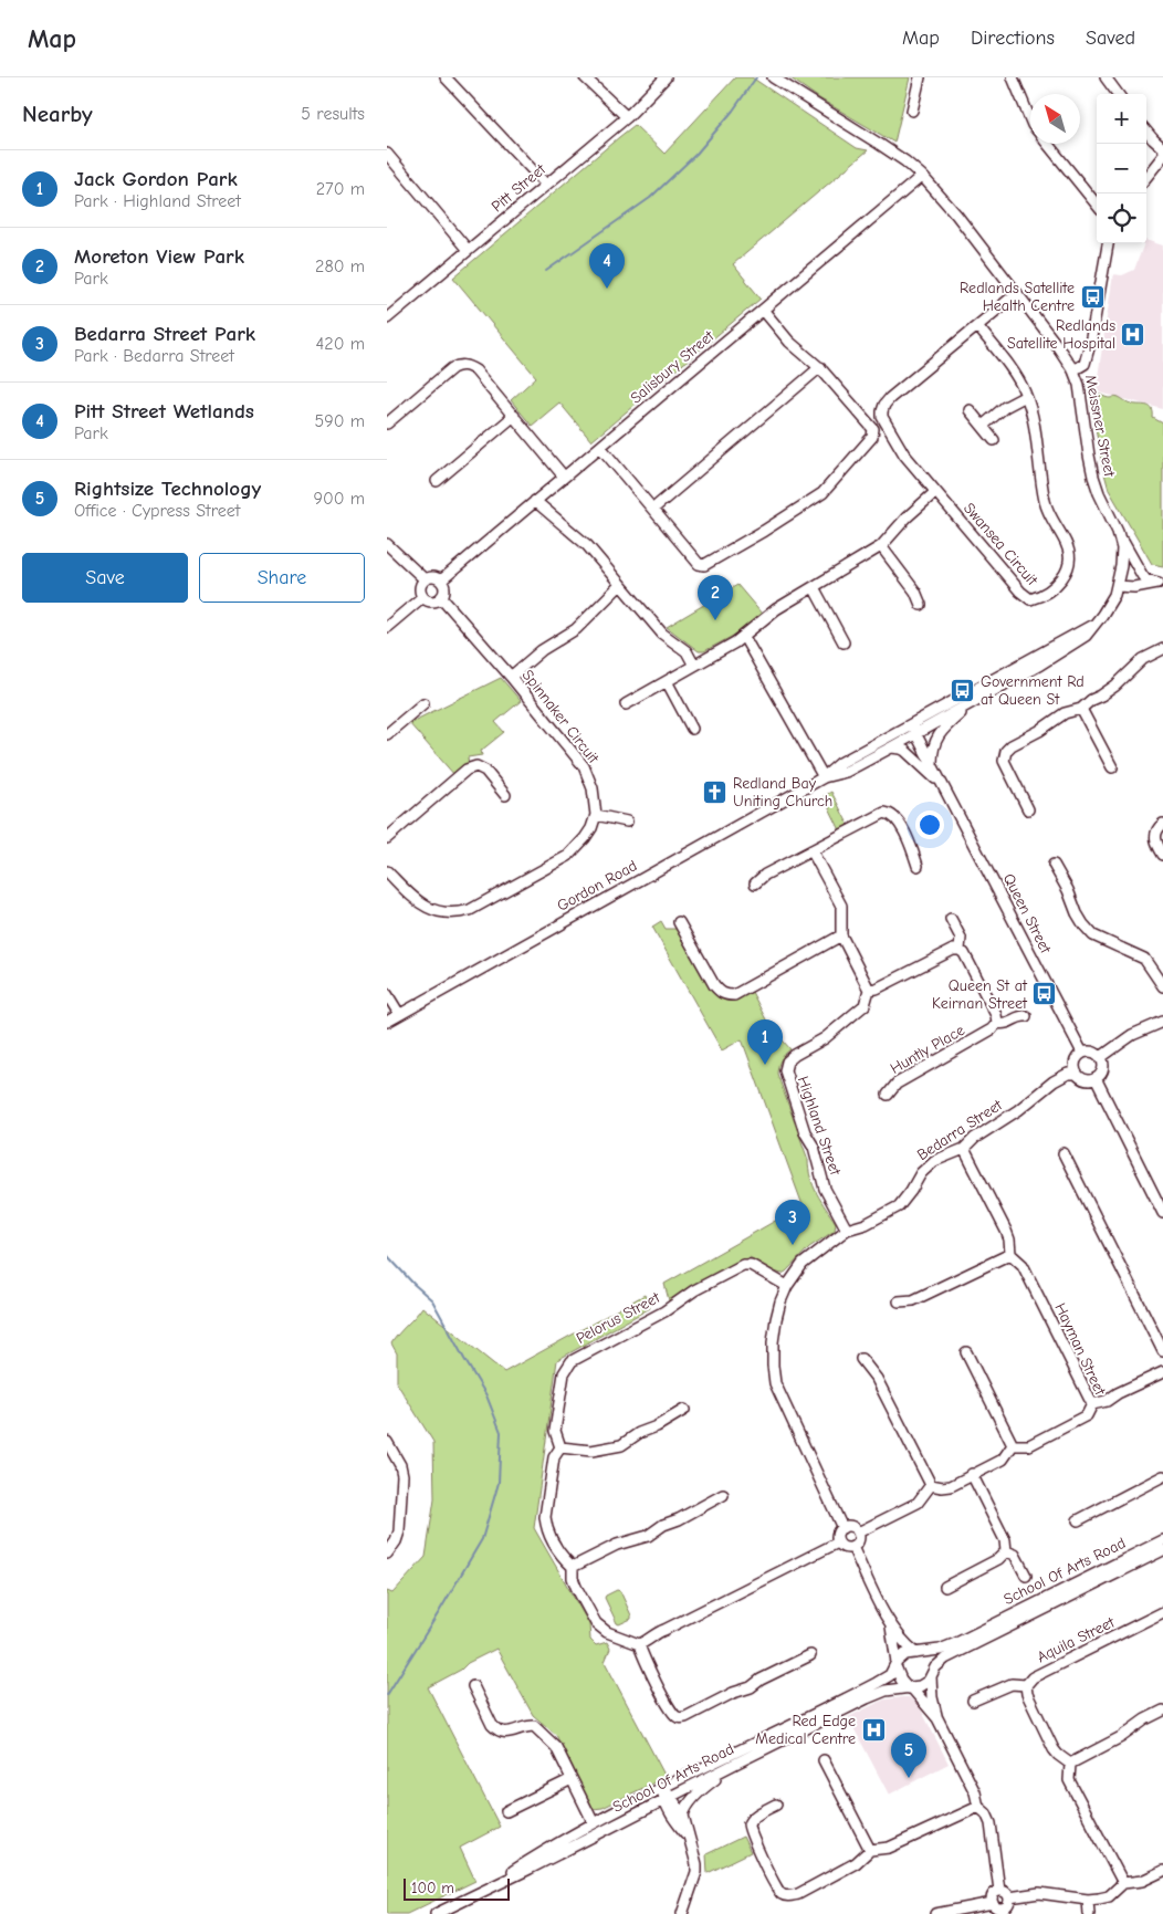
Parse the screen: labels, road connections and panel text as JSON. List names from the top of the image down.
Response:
{
  "streets": {
    "street": [
      "Pitt Street",
      "Salisbury Street",
      "Meissner Street",
      "Swansea Circuit",
      "Spinnaker Circuit",
      "Gordon Road",
      "Queen Street",
      "Huntly Place",
      "Highland Street",
      "Bedarra Street",
      "Pelorus Street",
      "Hayman Street",
      "School Of Arts Road",
      "Aquila Street"
    ]
  },
  "crossings": [
    ["Salisbury Street", "Spinnaker Circuit"],
    ["Gordon Road", "Queen Street"],
    ["Queen Street", "Bedarra Street"],
    ["Highland Street", "Bedarra Street"],
    ["Bedarra Street", "Pelorus Street"],
    ["Bedarra Street", "Hayman Street"]
  ],
  "places": {
    "bus stop": ["Redlands Satellite Health Centre", "Government Rd at Queen St", "Queen St at Keirnan Street"],
    "hospital": ["Redlands Satellite Hospital", "Red Edge Medical Centre"],
    "church": ["Redland Bay Uniting Church"]
  },
  "scale_bar": "100 m",
  "north": "top left",
  "page": {
    "header": "Map",
    "nav": ["Map", "Directions", "Saved"],
    "heading": ["Nearby", "5 results"],
    "map_buttons": ["+", "−"],
    "list": [
      {
        "mark": "1",
        "name": "Jack Gordon Park",
        "note": "Park · Highland Street",
        "value": "270 m"
      },
      {
        "mark": "2",
        "name": "Moreton View Park",
        "note": "Park",
        "value": "280 m"
      },
      {
        "mark": "3",
        "name": "Bedarra Street Park",
        "note": "Park · Bedarra Street",
        "value": "420 m"
      },
      {
        "mark": "4",
        "name": "Pitt Street Wetlands",
        "note": "Park",
        "value": "590 m"
      },
      {
        "mark": "5",
        "name": "Rightsize Technology",
        "note": "Office · Cypress Street",
        "value": "900 m"
      }
    ],
    "pins": [
      "4",
      "2",
      "1",
      "3",
      "5"
    ],
    "buttons": ["Save", "Share"],
    "scale": "100 m"
  }
}
